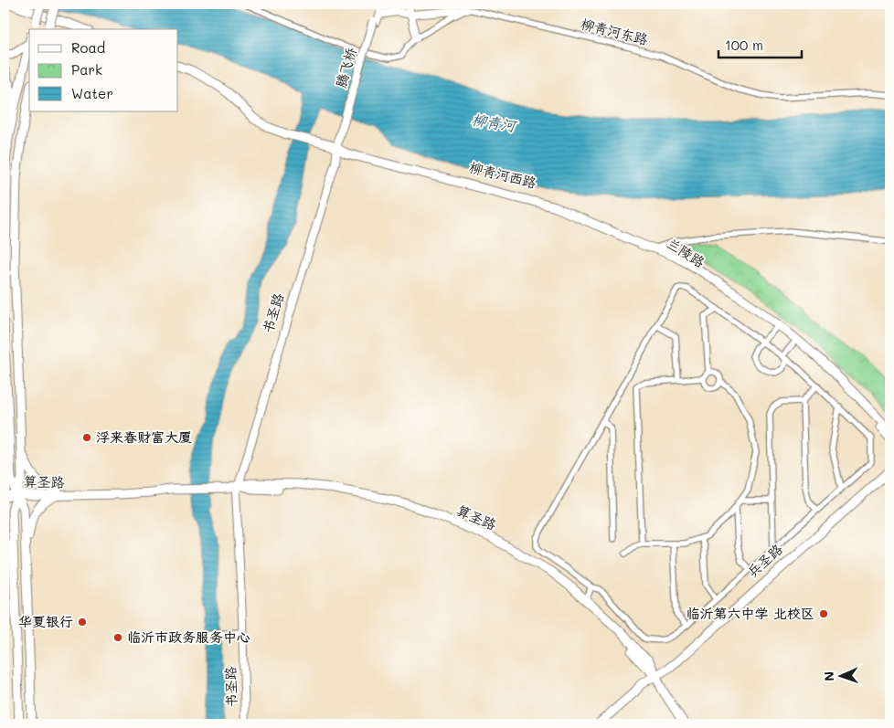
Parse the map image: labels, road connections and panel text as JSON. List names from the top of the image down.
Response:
{
  "streets": {
    "main road": [
      "柳青河西路",
      "兰陵路",
      "算圣路",
      "兵圣路"
    ],
    "street": ["柳青河东路", "腾飞桥", "书圣路"]
  },
  "crossings": [
    ["腾飞桥", "书圣路"],
    ["柳青河西路", "兰陵路"],
    ["柳青河西路", "书圣路"],
    ["书圣路", "算圣路"],
    ["算圣路", "兵圣路"]
  ],
  "water": ["柳青河"],
  "places": [
    "浮来春财富大厦",
    "临沂第六中学 北校区",
    "华夏银行",
    "临沂市政务服务中心"
  ],
  "legend": ["Road", "Park", "Water"],
  "scale_bar": "100 m",
  "north": "left"
}
